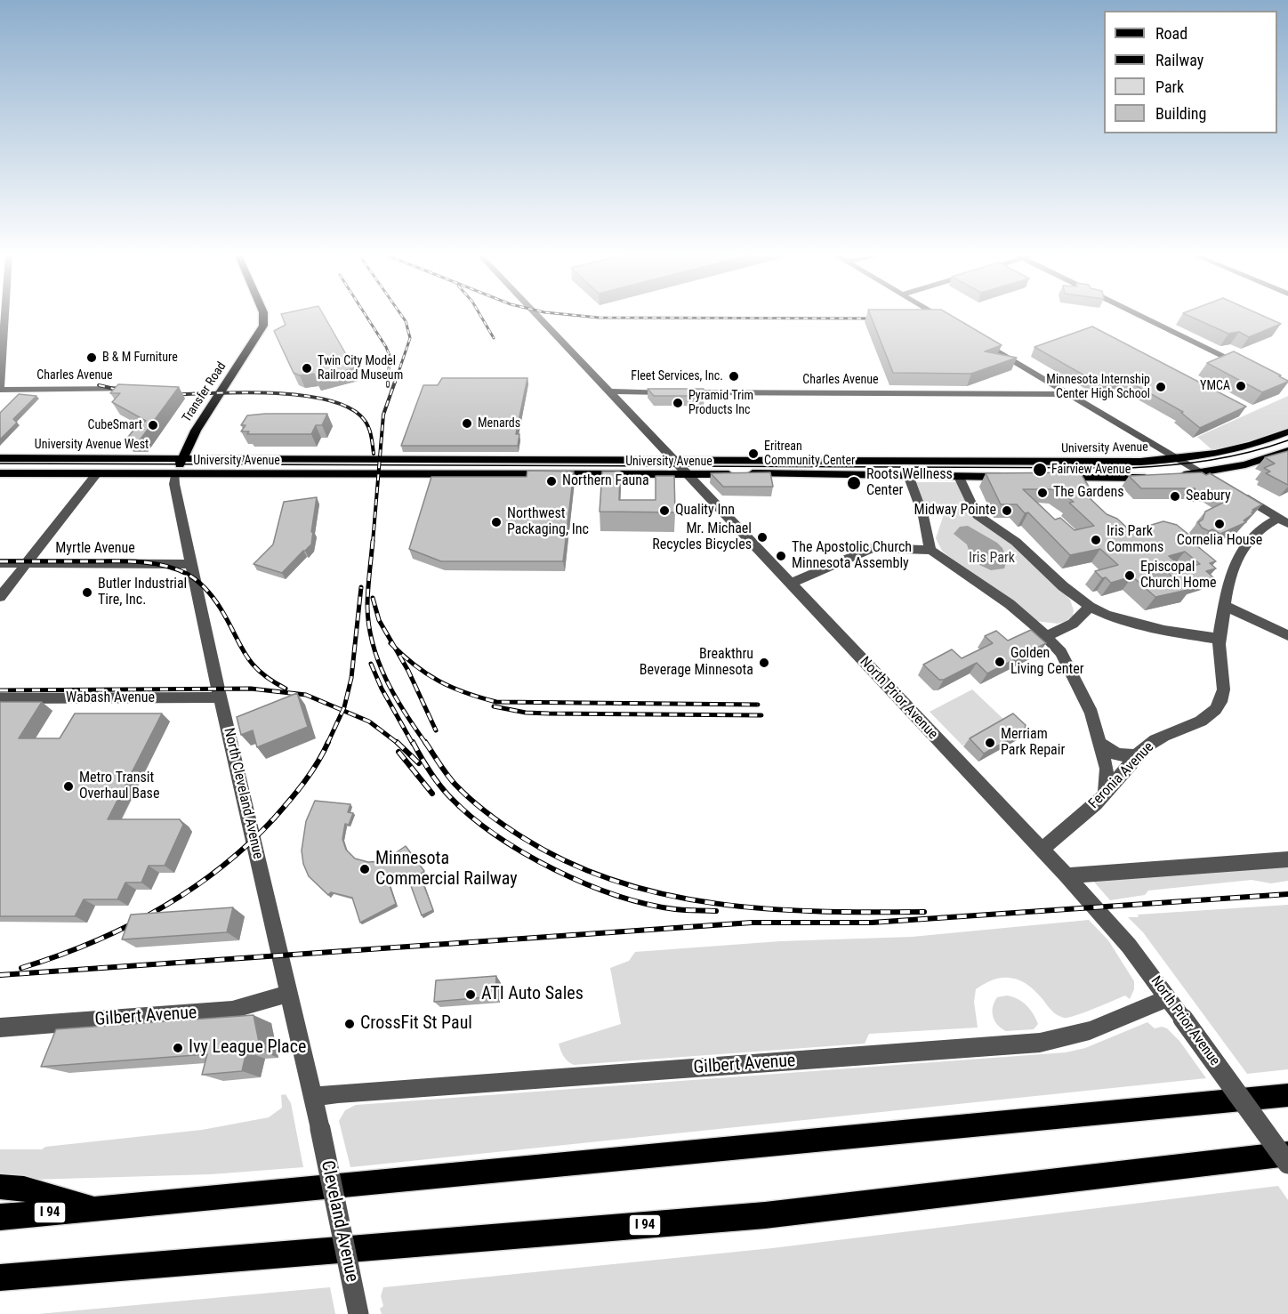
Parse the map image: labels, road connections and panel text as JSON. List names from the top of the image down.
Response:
{
  "streets": {
    "highway": ["I 94"],
    "main road": [
      "Transfer Road",
      "University Avenue West",
      "University Avenue",
      "North Cleveland Avenue"
    ],
    "street": [
      "Charles Avenue",
      "Myrtle Avenue",
      "Wabash Avenue",
      "North Prior Avenue",
      "Feronia Avenue",
      "Gilbert Avenue",
      "Cleveland Avenue"
    ]
  },
  "crossings": [
    ["Charles Avenue", "North Prior Avenue"],
    ["Transfer Road", "University Avenue West"],
    ["Transfer Road", "University Avenue"],
    ["Transfer Road", "North Cleveland Avenue"],
    ["University Avenue West", "University Avenue"],
    ["University Avenue West", "North Cleveland Avenue"],
    ["University Avenue", "North Prior Avenue"],
    ["University Avenue", "North Cleveland Avenue"],
    ["Myrtle Avenue", "North Cleveland Avenue"],
    ["Wabash Avenue", "North Cleveland Avenue"],
    ["North Prior Avenue", "Feronia Avenue"],
    ["North Prior Avenue", "Gilbert Avenue"],
    ["North Cleveland Avenue", "Gilbert Avenue"],
    ["North Cleveland Avenue", "Cleveland Avenue"]
  ],
  "parks": ["Iris Park"],
  "places": [
    "B & M Furniture",
    "Twin City Model Railroad Museum",
    "Fleet Services, Inc.",
    "YMCA",
    "Minnesota Internship Center High School",
    "Pyramid Trim Products Inc",
    "Menards",
    "CubeSmart",
    "Eritrean Community Center",
    "Fairview Avenue",
    "Northern Fauna",
    "Roots Wellness Center",
    "The Gardens",
    "Seabury",
    "Quality Inn",
    "Midway Pointe",
    "Northwest Packaging, Inc",
    "Cornelia House",
    "Mr. Michael Recycles Bicycles",
    "Iris Park Commons",
    "The Apostolic Church Minnesota Assembly",
    "Episcopal Church Home",
    "Butler Industrial Tire, Inc.",
    "Golden Living Center",
    "Breakthru Beverage Minnesota",
    "Merriam Park Repair",
    "Metro Transit Overhaul Base",
    "Minnesota Commercial Railway",
    "ATI Auto Sales",
    "CrossFit St Paul",
    "Ivy League Place"
  ],
  "legend": [
    "Road",
    "Railway",
    "Park",
    "Building"
  ]
}
